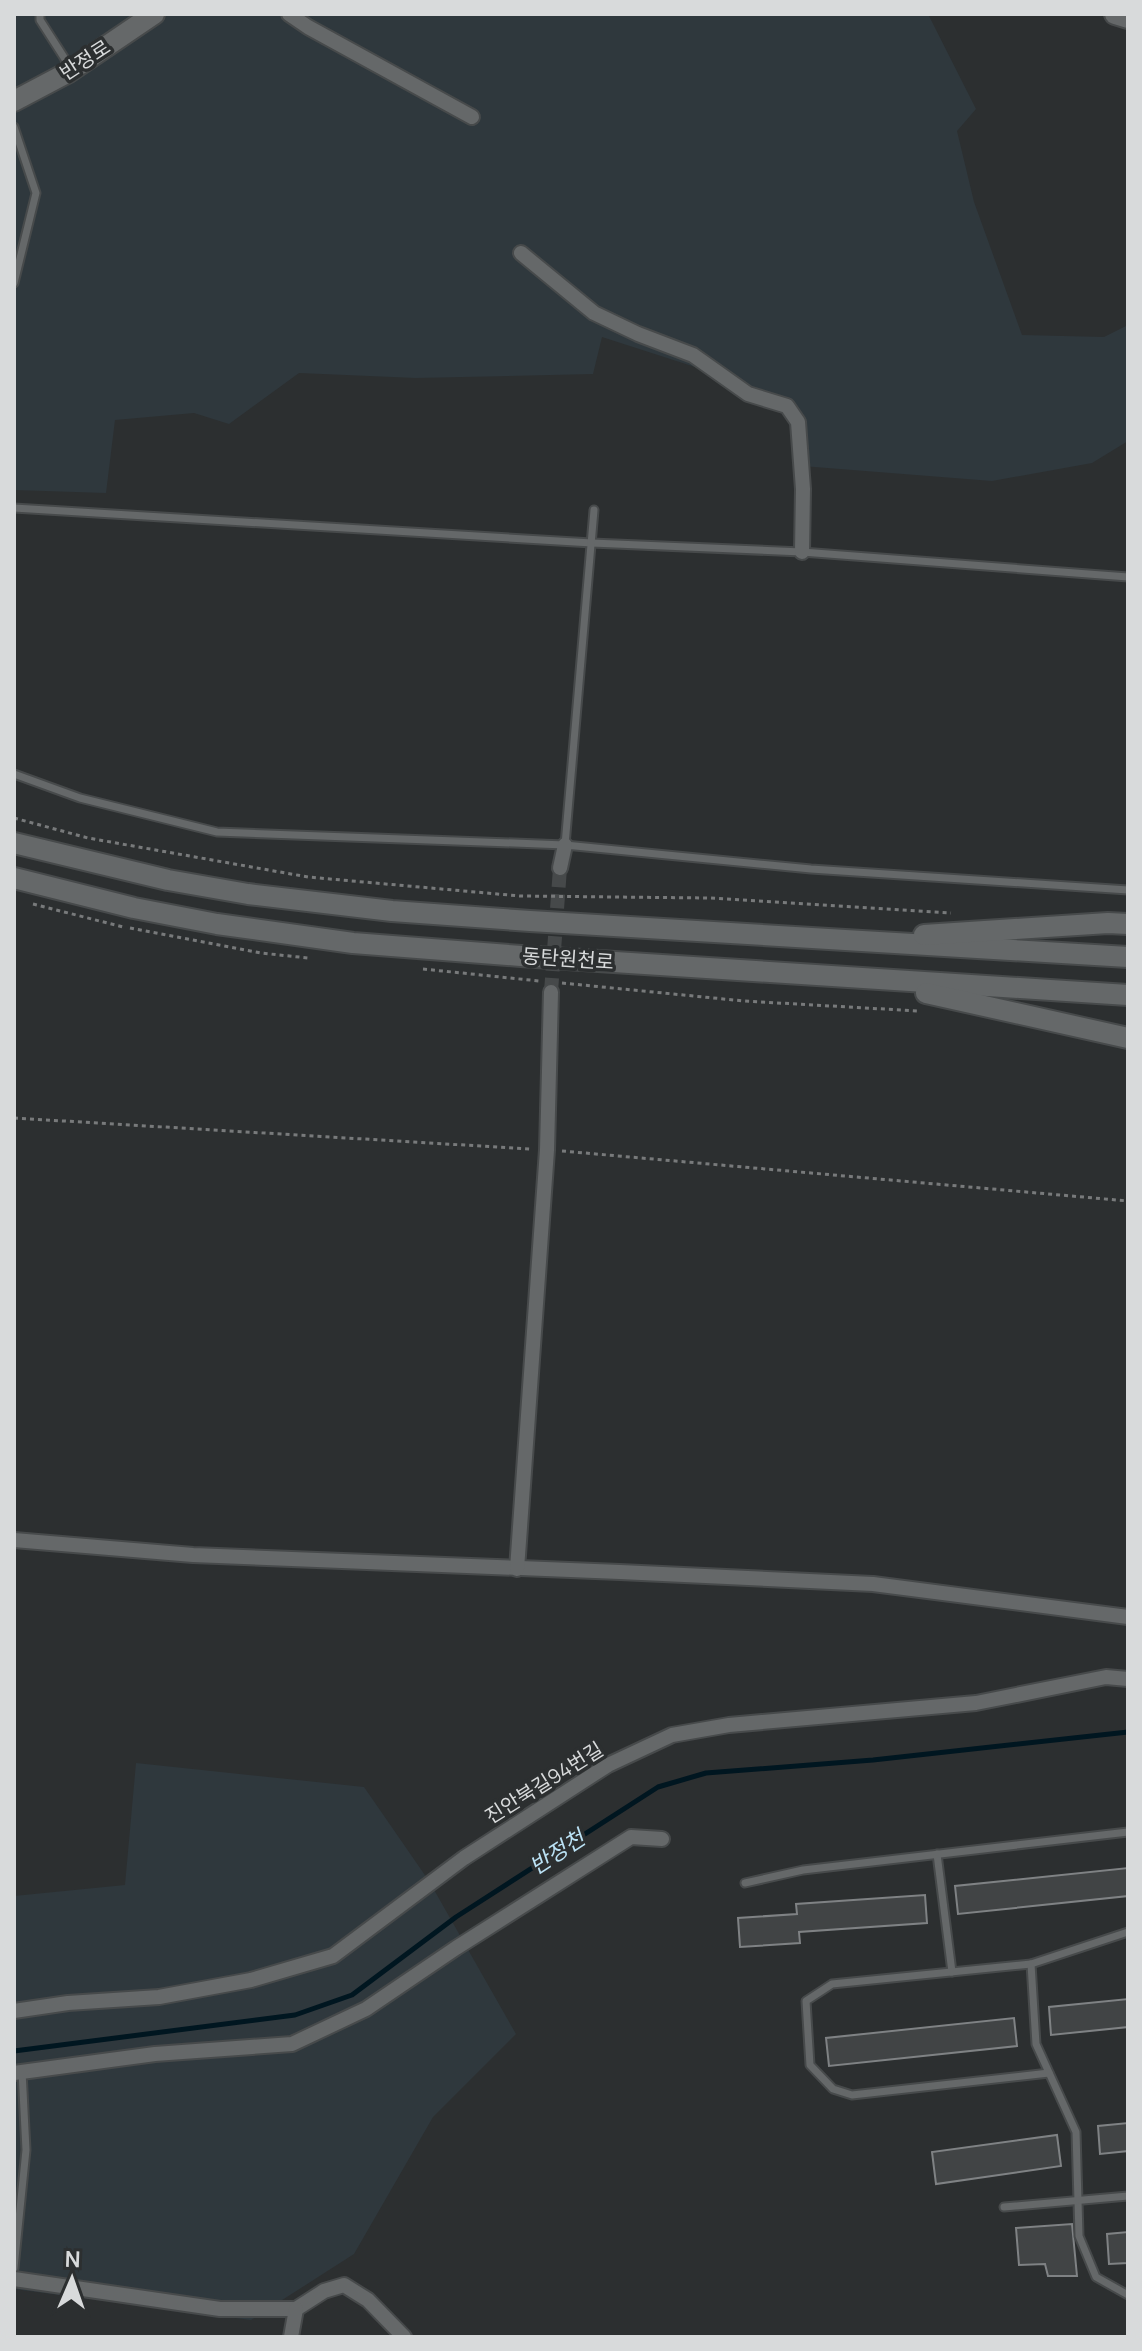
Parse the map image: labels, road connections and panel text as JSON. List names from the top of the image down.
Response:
{
  "streets": {
    "main road": ["반정로", "동탄원천로"],
    "street": ["진안북길94번길"]
  },
  "water": ["반정천"],
  "north": "top"
}
